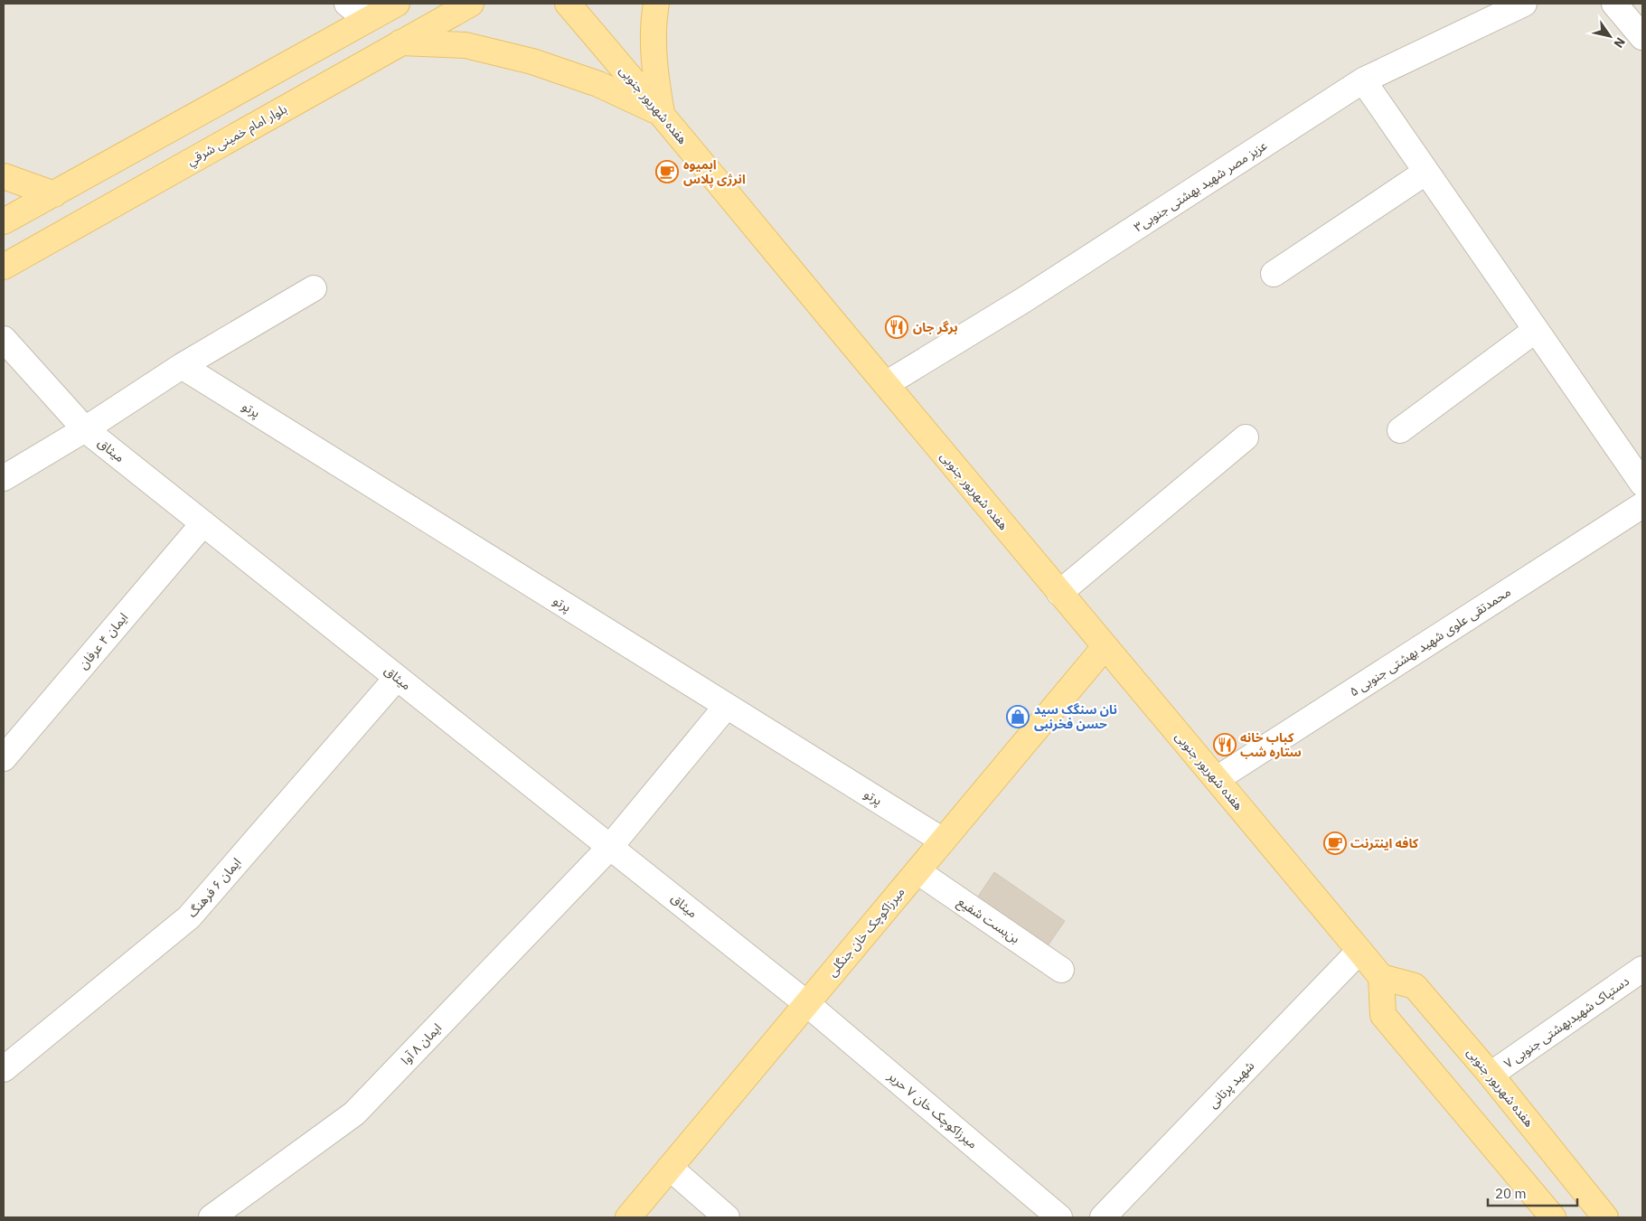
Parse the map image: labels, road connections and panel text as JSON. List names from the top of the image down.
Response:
{
  "streets": {
    "main road": ["هفده شهریور جنوبی", "بلوار امام خمینی شرقي", "میرزاکوچک خان جنگلی"],
    "street": [
      "عزیز مصر شهید بهشتی جنوبی۳",
      "پرتو",
      "میثاق",
      "ایمان ۴ عرفان",
      "محمدتقی علوی شهید بهشتی جنوبی ۵",
      "ایمان ۶ فرهنگ",
      "بن‌بست شفیع",
      "دستپاک شهیدبهشتی جنوبی ۷",
      "ایمان ۸ آوا",
      "شهید پرتانی",
      "میرزاکوچک خان ۷ حریر"
    ]
  },
  "crossings": [
    ["هفده شهریور جنوبی", "عزیز مصر شهید بهشتی جنوبی۳"],
    ["هفده شهریور جنوبی", "محمدتقی علوی شهید بهشتی جنوبی ۵"],
    ["هفده شهریور جنوبی", "میرزاکوچک خان جنگلی"],
    ["هفده شهریور جنوبی", "دستپاک شهیدبهشتی جنوبی ۷"],
    ["هفده شهریور جنوبی", "شهید پرتانی"],
    ["پرتو", "میرزاکوچک خان جنگلی"],
    ["پرتو", "ایمان ۸ آوا"],
    ["میثاق", "ایمان ۴ عرفان"],
    ["میثاق", "ایمان ۶ فرهنگ"],
    ["میثاق", "میرزاکوچک خان جنگلی"],
    ["میثاق", "ایمان ۸ آوا"],
    ["میثاق", "میرزاکوچک خان ۷ حریر"],
    ["بن‌بست شفیع", "میرزاکوچک خان جنگلی"],
    ["میرزاکوچک خان جنگلی", "میرزاکوچک خان ۷ حریر"]
  ],
  "places": {
    "cafe": ["ابمیوه انرژی پلاس", "کافه اینترنت"],
    "restaurant": ["برگر جان", "کباب خانه ستاره شب"],
    "shop": ["نان سنگک سید حسن فخرنبی"]
  },
  "scale_bar": "20 m",
  "north": "bottom right"
}
